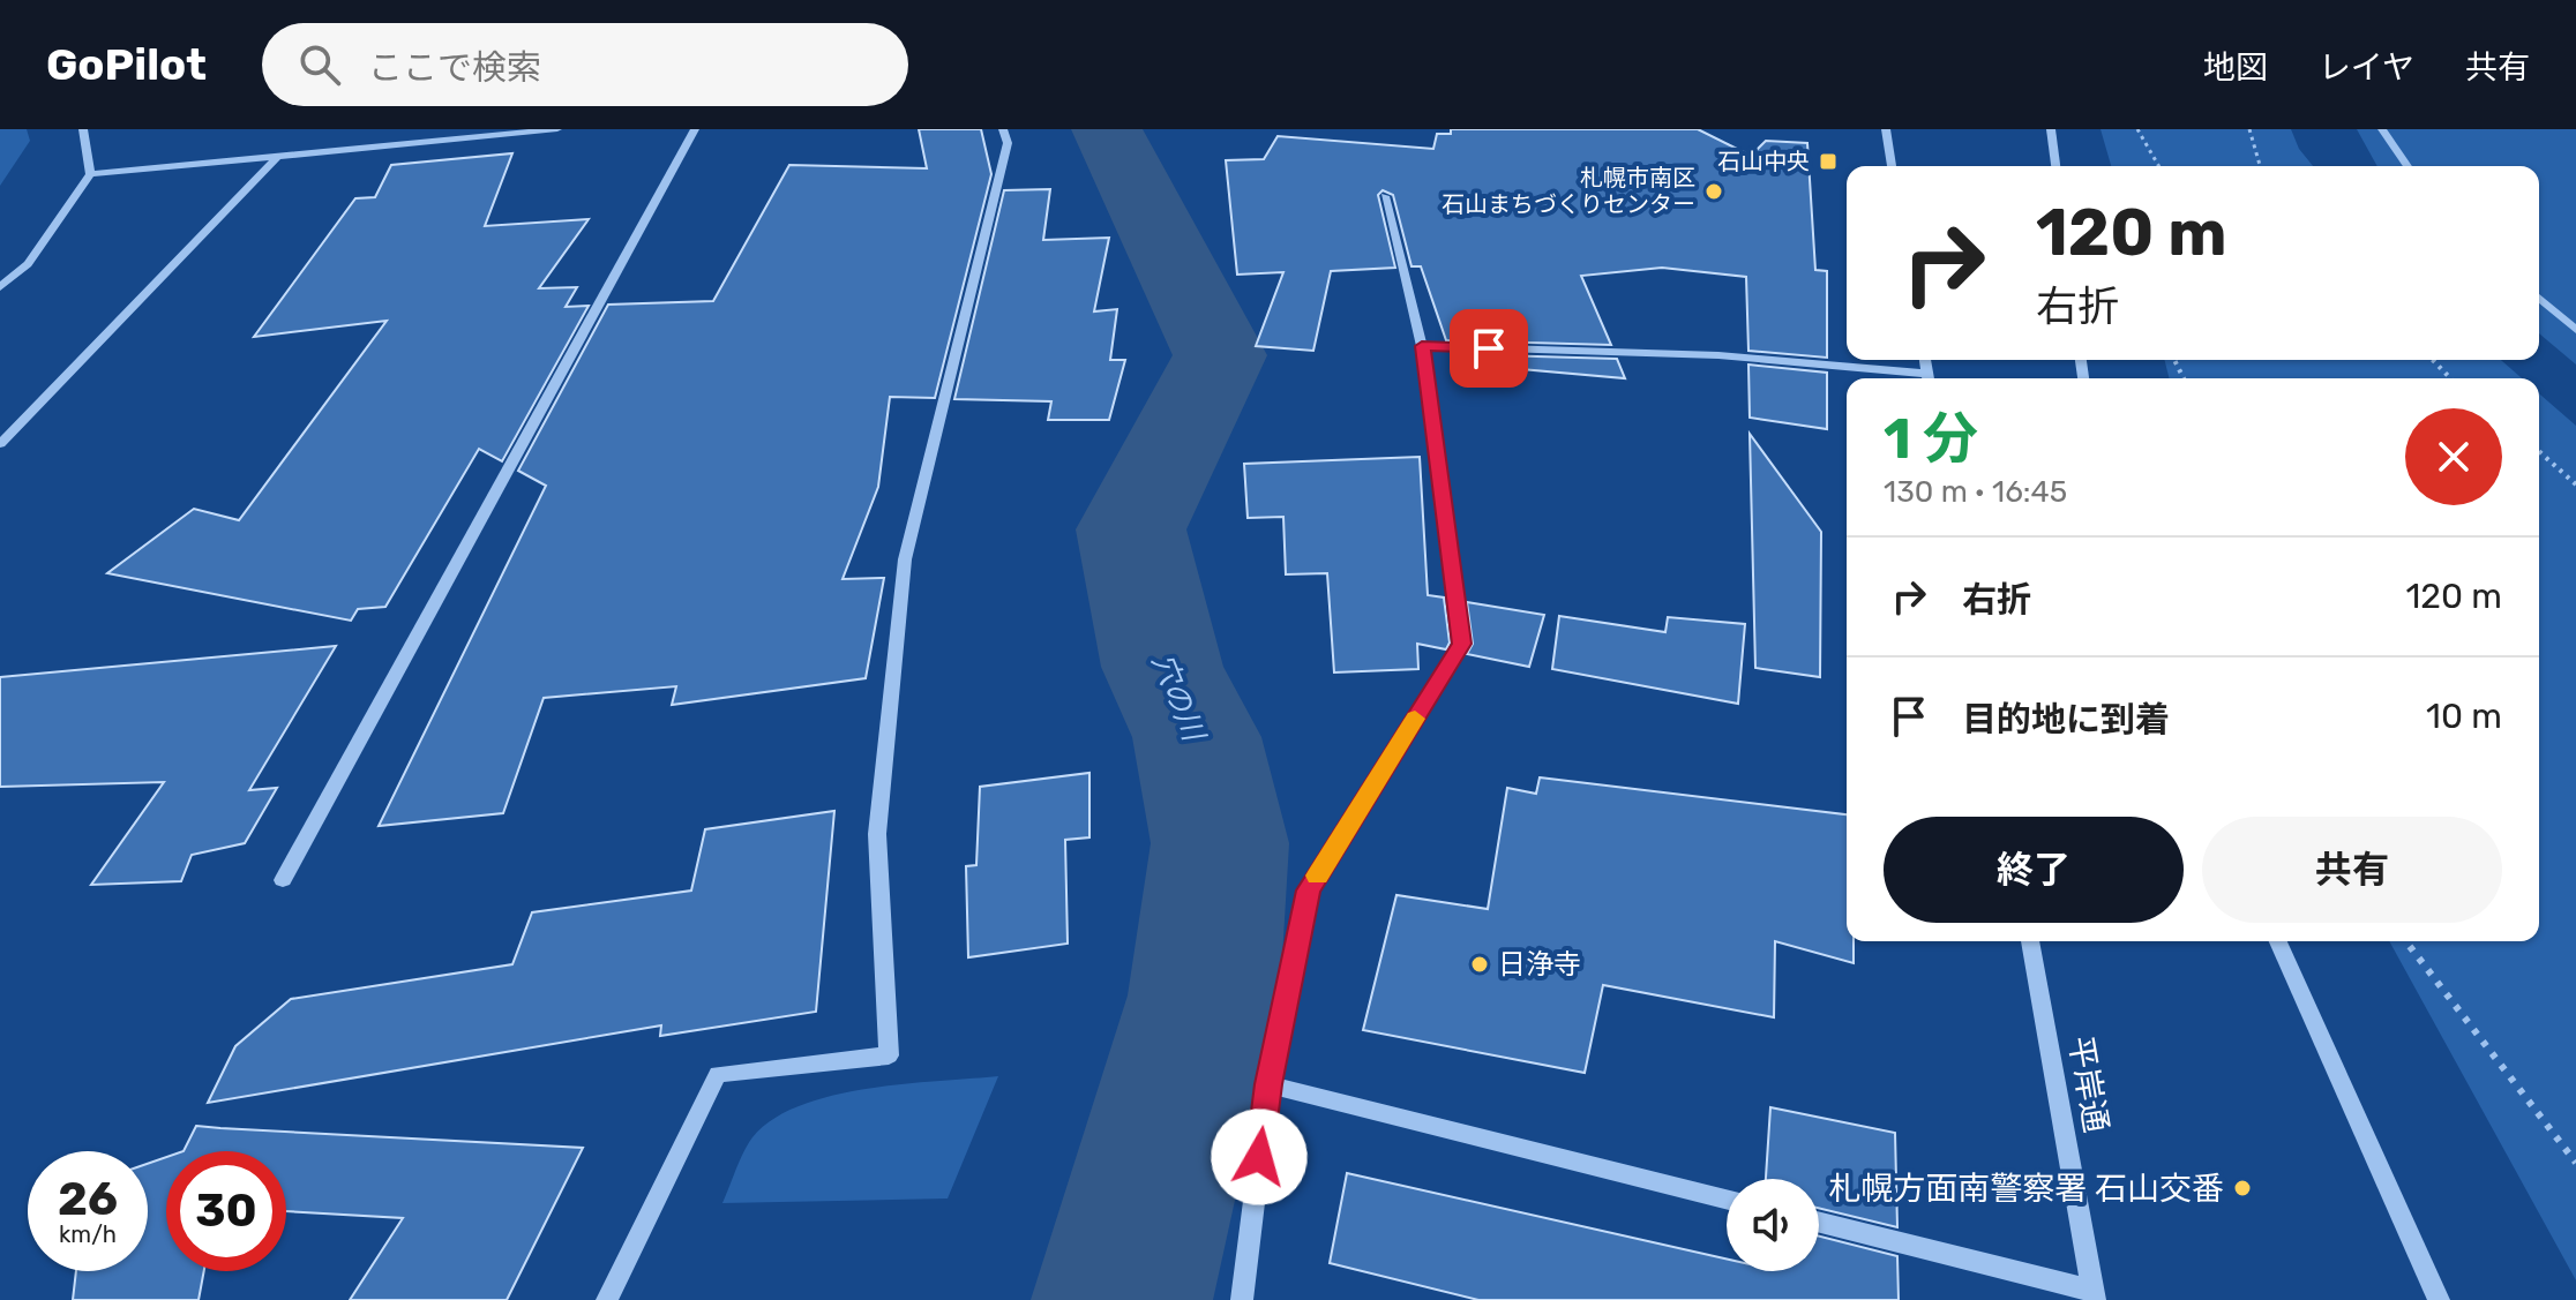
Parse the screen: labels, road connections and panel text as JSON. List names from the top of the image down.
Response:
{
  "streets": {
    "street": ["平岸通"]
  },
  "water": ["穴の川"],
  "places": {
    "transit": ["石山中央"],
    "other": ["札幌市南区 石山まちづくりセンター", "日浄寺", "札幌方面南警察署 石山交番"]
  },
  "page": {
    "header": "GoPilot",
    "search": "ここで検索",
    "nav": ["地図", "レイヤ", "共有"],
    "turn": ["120 m", "右折"],
    "heading": ["1 分", "130 m · 16:45"],
    "list": [
      {
        "name": "右折",
        "value": "120 m"
      },
      {
        "name": "目的地に到着",
        "value": "10 m"
      }
    ],
    "buttons": ["終了", "共有"],
    "speed": "26 km/h",
    "limit": "30"
  }
}
